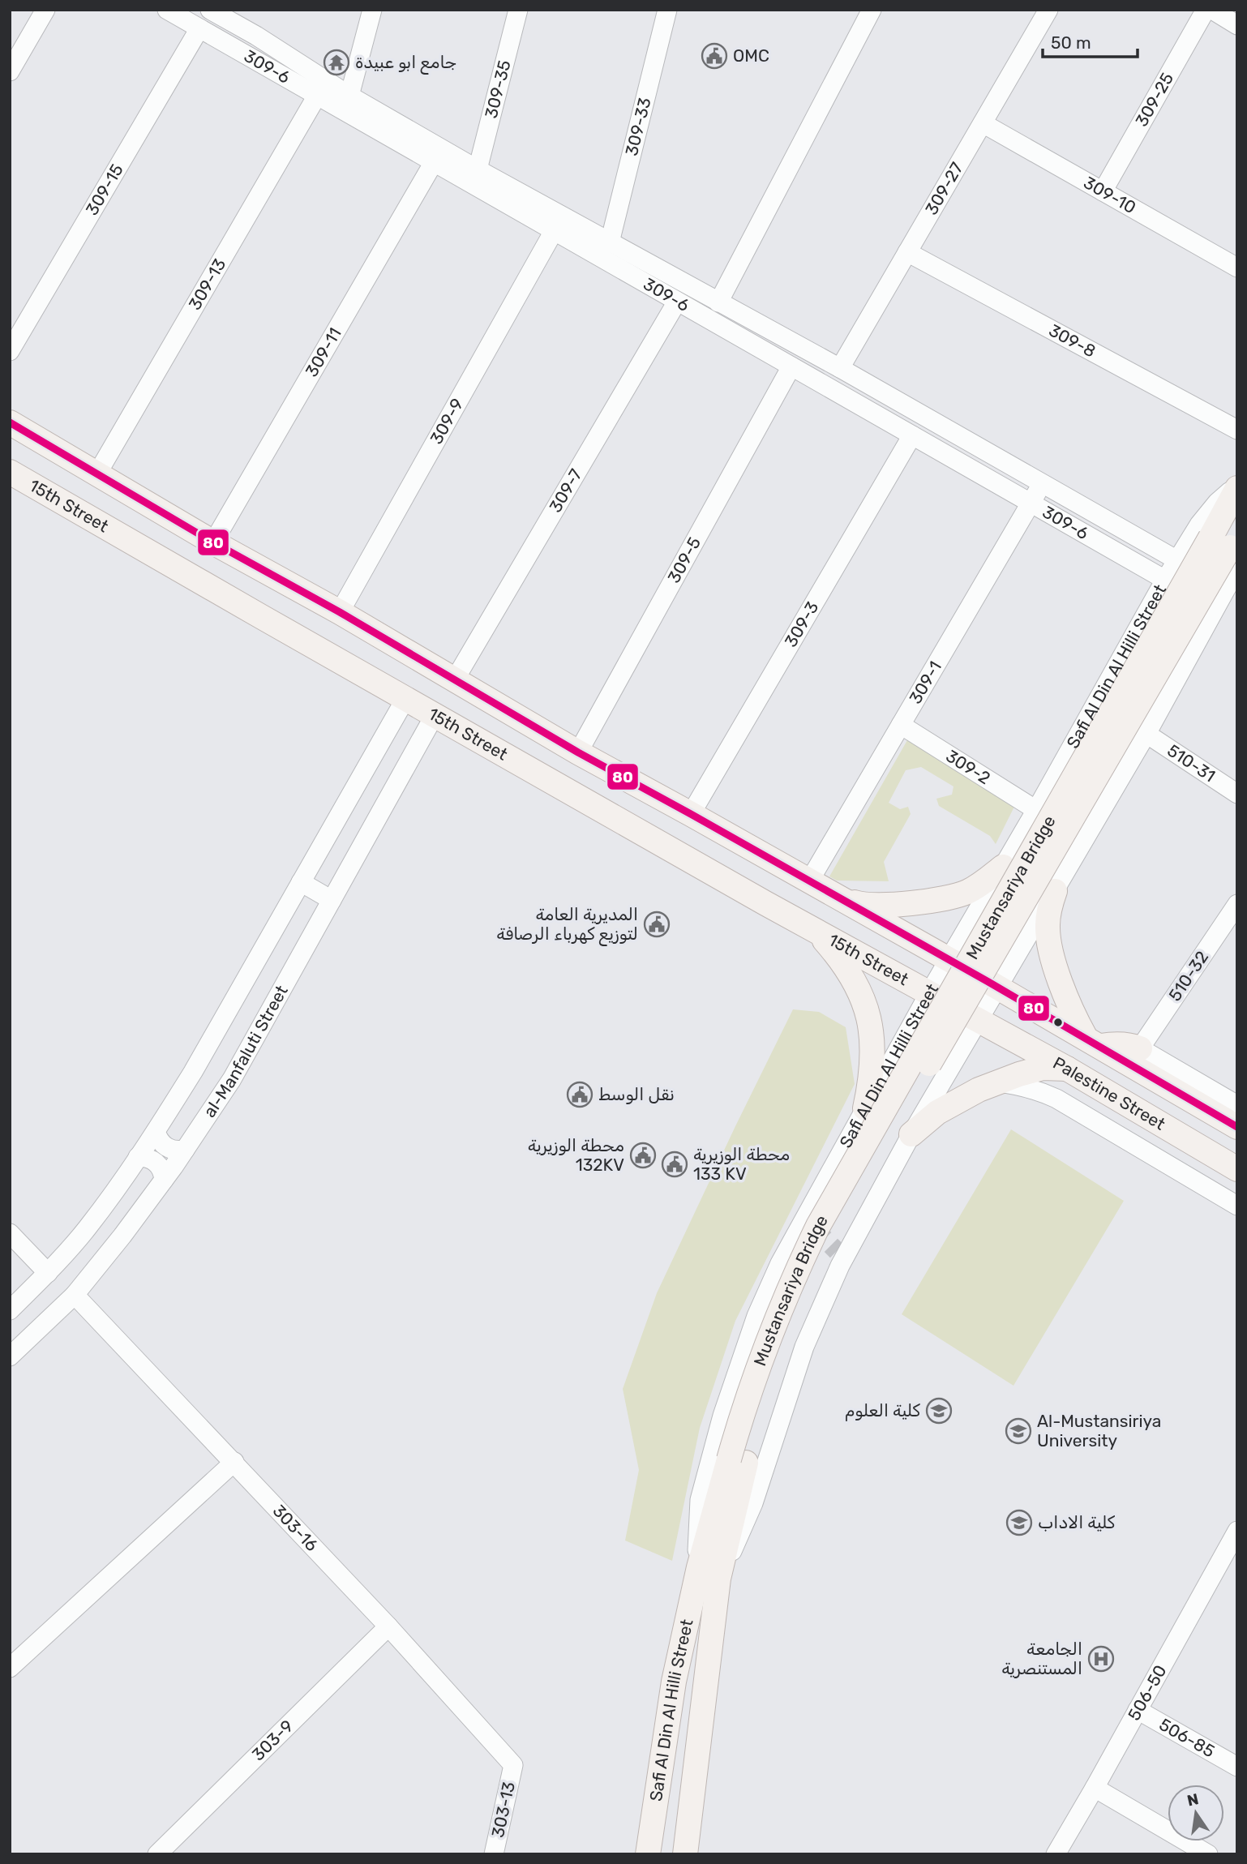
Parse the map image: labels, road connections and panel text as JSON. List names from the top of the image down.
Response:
{
  "streets": {
    "main road": [
      "15th Street",
      "Safi Al Din Al Hilli Street",
      "Mustansariya Bridge",
      "Palestine Street"
    ],
    "street": [
      "309-6",
      "309-35",
      "309-25",
      "309-33",
      "309-27",
      "309-15",
      "309-10",
      "309-13",
      "309-8",
      "309-11",
      "309-9",
      "309-7",
      "309-5",
      "309-3",
      "309-1",
      "510-31",
      "309-2",
      "510-32",
      "al-Manfaluti Street",
      "303-16",
      "506-50",
      "506-85",
      "303-9",
      "303-13"
    ]
  },
  "crossings": [
    ["309-6", "309-35"],
    ["309-6", "309-33"],
    ["309-6", "309-27"],
    ["309-6", "309-15"],
    ["309-6", "309-13"],
    ["309-6", "309-11"],
    ["309-6", "309-9"],
    ["309-6", "309-7"],
    ["309-6", "309-5"],
    ["309-6", "309-3"],
    ["309-6", "Safi Al Din Al Hilli Street"],
    ["309-6", "309-1"],
    ["309-25", "309-10"],
    ["309-27", "309-10"],
    ["309-27", "309-8"],
    ["15th Street", "Safi Al Din Al Hilli Street"],
    ["15th Street", "al-Manfaluti Street"],
    ["Safi Al Din Al Hilli Street", "510-31"],
    ["Safi Al Din Al Hilli Street", "309-2"],
    ["Safi Al Din Al Hilli Street", "Mustansariya Bridge"],
    ["Safi Al Din Al Hilli Street", "Palestine Street"],
    ["309-1", "309-2"],
    ["al-Manfaluti Street", "303-16"],
    ["303-16", "303-9"],
    ["303-16", "303-13"],
    ["506-50", "506-85"]
  ],
  "places": {
    "public building": [
      "OMC",
      "المديرية العامة لتوزيع كهرباء الرصافة",
      "نقل الوسط",
      "محطة الوزيرية 132KV",
      "محطة الوزيرية 133 KV"
    ],
    "temple": ["جامع ابو عبيدة"],
    "school or university": ["كلية العلوم", "Al-Mustansiriya University", "كلية الاداب"],
    "hospital": ["الجامعة المستنصرية"]
  },
  "lines": ["transit line 80"],
  "scale_bar": "50 m",
  "north": "top"
}
